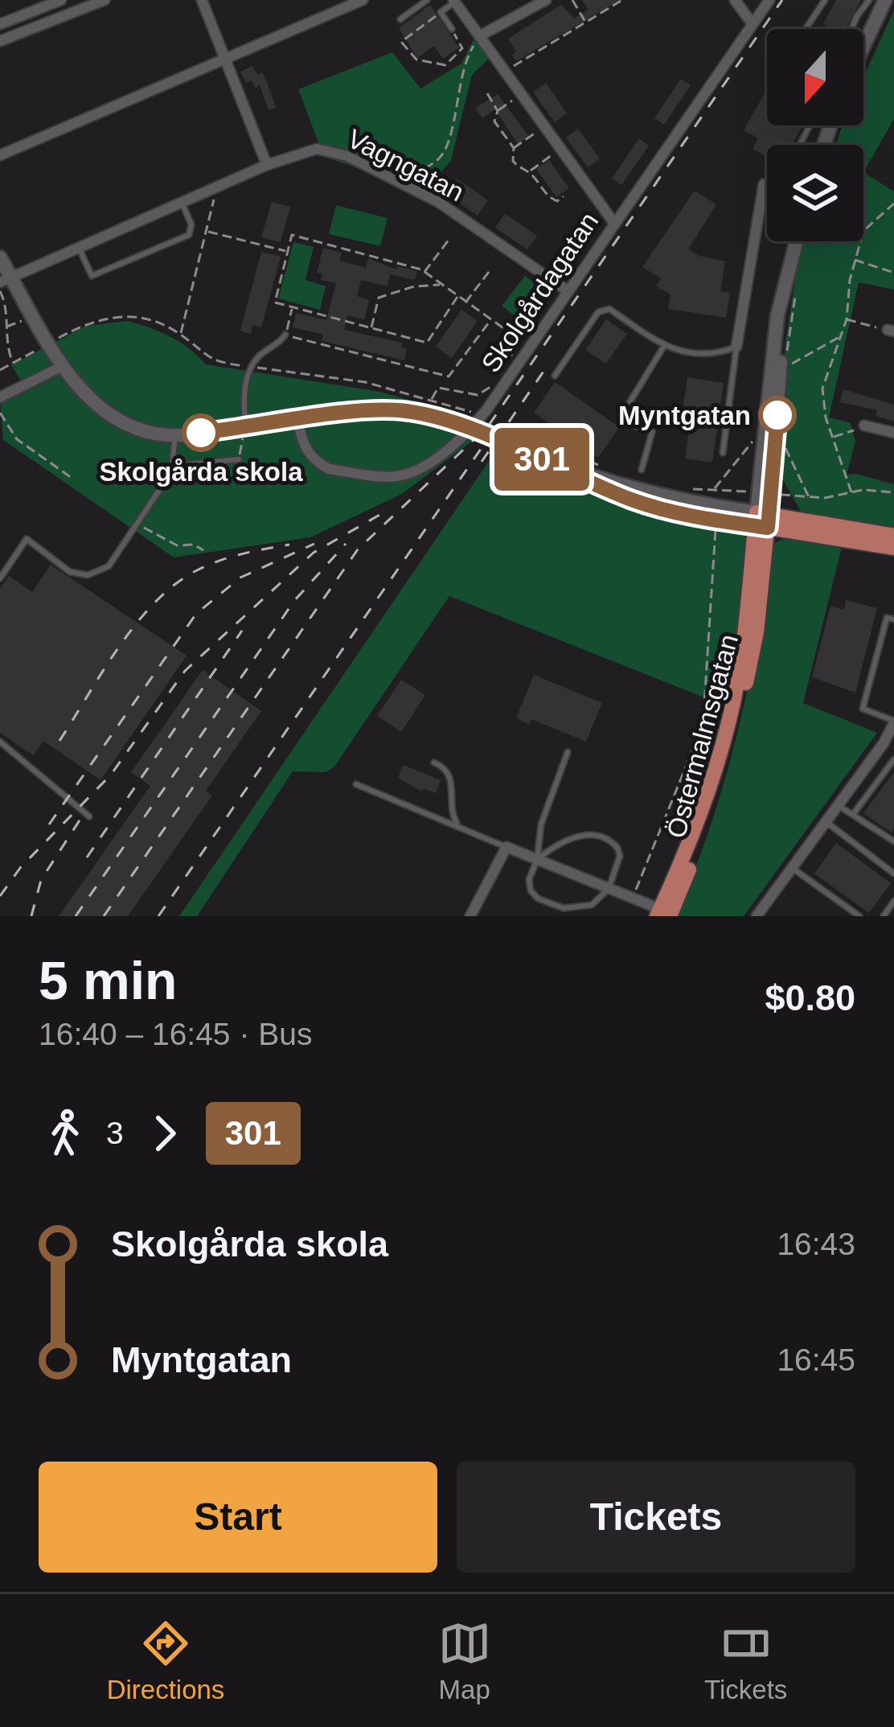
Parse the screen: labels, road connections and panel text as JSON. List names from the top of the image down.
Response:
{
  "streets": {
    "main road": ["Östermalmsgatan"],
    "street": ["Vagngatan", "Skolgårdagatan"]
  },
  "crossings": [
    ["Vagngatan", "Skolgårdagatan"]
  ],
  "places": ["Myntgatan", "Skolgårda skola"],
  "lines": ["bus line 301"],
  "north": "bottom",
  "page": {
    "on_map": "301",
    "heading": ["5 min", "16:40 – 16:45 · Bus", "$0.80"],
    "legs": ["3", "301"],
    "list": [
      {
        "name": "Skolgårda skola",
        "value": "16:43"
      },
      {
        "name": "Myntgatan",
        "value": "16:45"
      }
    ],
    "buttons": ["Start", "Tickets"],
    "tabs": ["Directions", "Map", "Tickets"]
  }
}
